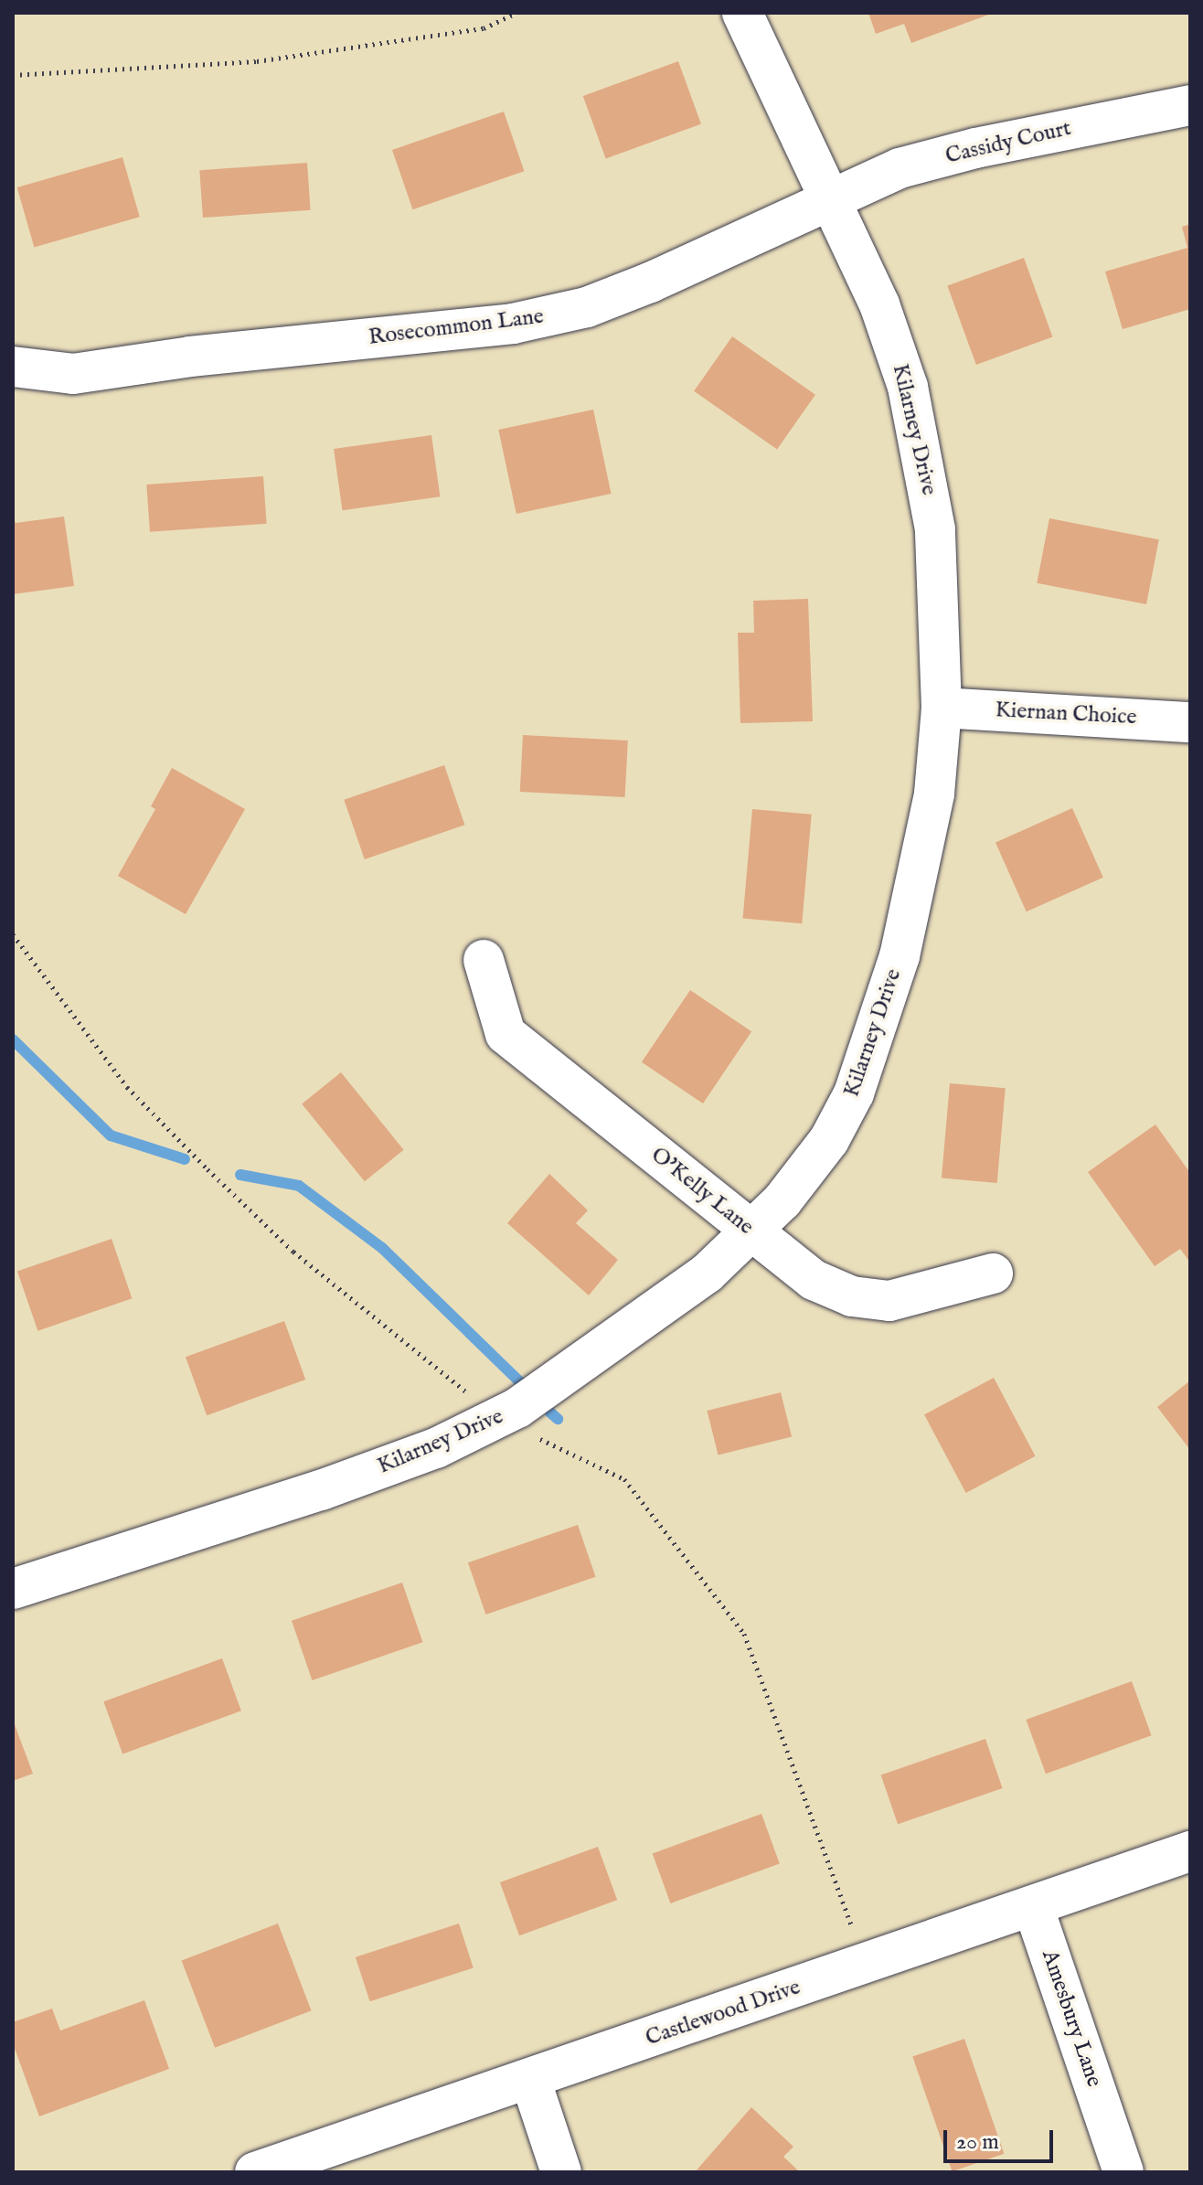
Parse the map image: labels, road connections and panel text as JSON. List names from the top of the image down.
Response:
{
  "streets": {
    "street": [
      "Cassidy Court",
      "Rosecommon Lane",
      "Kilarney Drive",
      "Kiernan Choice",
      "O'Kelly Lane",
      "Castlewood Drive",
      "Amesbury Lane"
    ]
  },
  "crossings": [
    ["Cassidy Court", "Rosecommon Lane"],
    ["Cassidy Court", "Kilarney Drive"],
    ["Rosecommon Lane", "Kilarney Drive"],
    ["Kilarney Drive", "Kiernan Choice"],
    ["Kilarney Drive", "O'Kelly Lane"],
    ["Castlewood Drive", "Amesbury Lane"]
  ],
  "scale_bar": "20 m"
}
